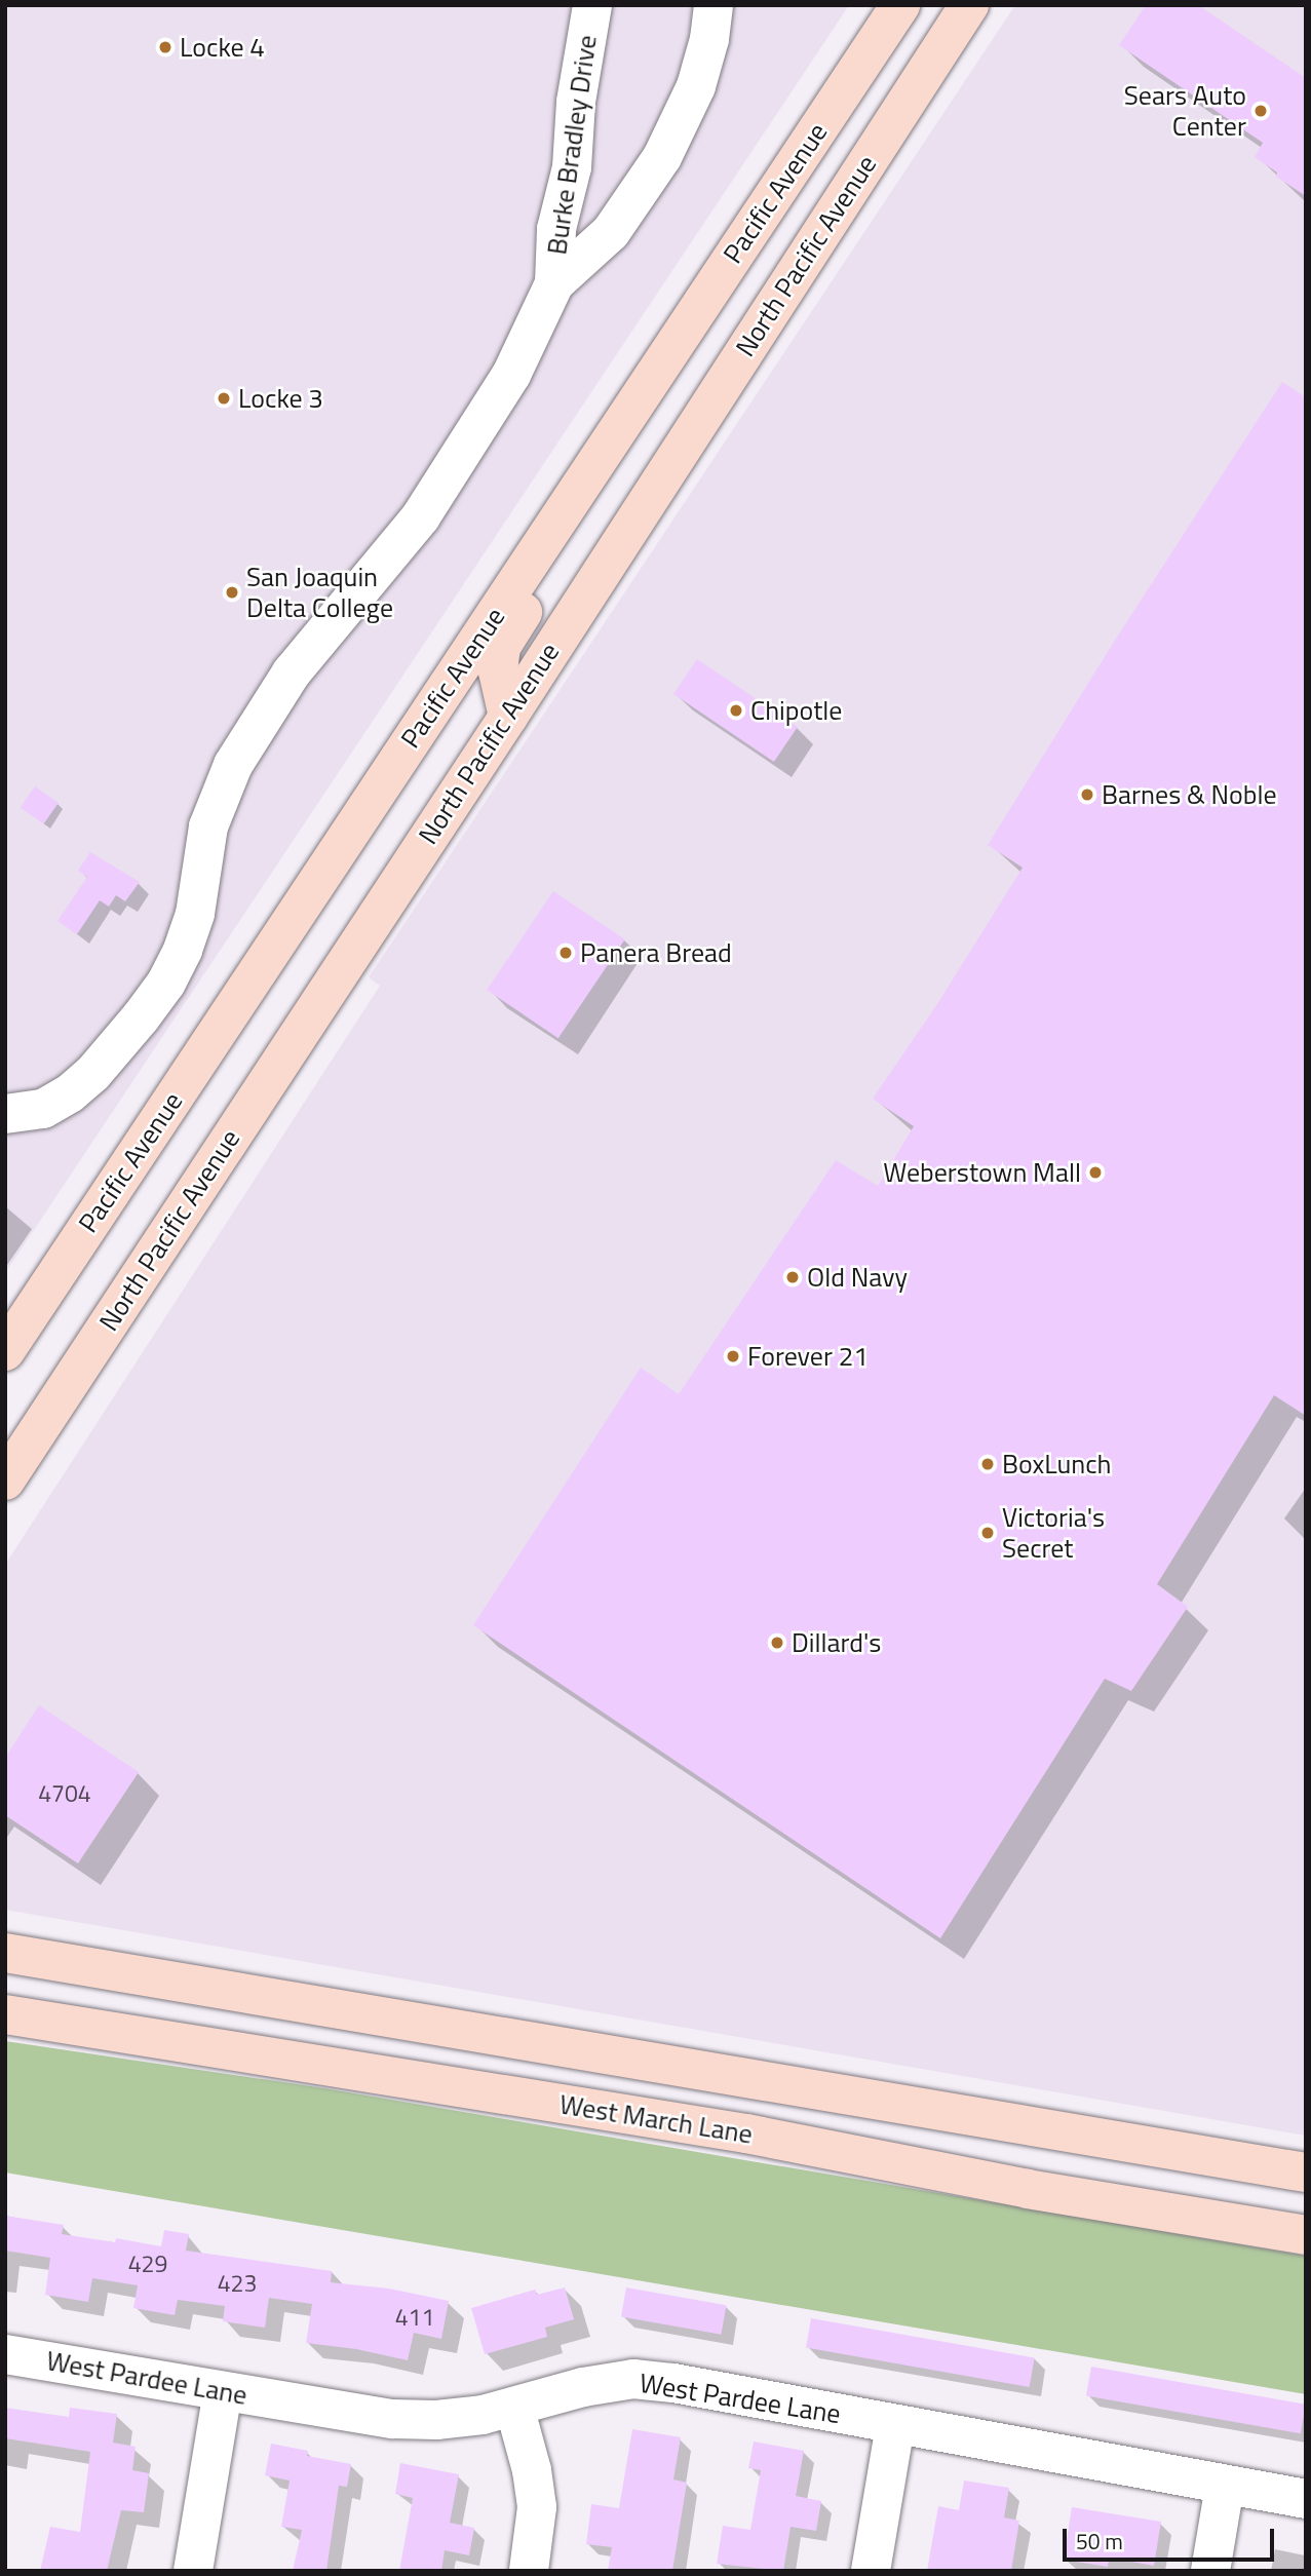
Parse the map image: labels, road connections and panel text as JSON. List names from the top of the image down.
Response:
{
  "streets": {
    "main road": ["Pacific Avenue", "North Pacific Avenue", "West March Lane"],
    "street": ["Burke Bradley Drive", "West Pardee Lane"]
  },
  "places": [
    "Locke 4",
    "Sears Auto Center",
    "Locke 3",
    "San Joaquin Delta College",
    "Chipotle",
    "Barnes & Noble",
    "Panera Bread",
    "Weberstown Mall",
    "Old Navy",
    "Forever 21",
    "BoxLunch",
    "Victoria's Secret",
    "Dillard's"
  ],
  "house_numbers": [
    "4704",
    "429",
    "423",
    "411"
  ],
  "scale_bar": "50 m"
}
